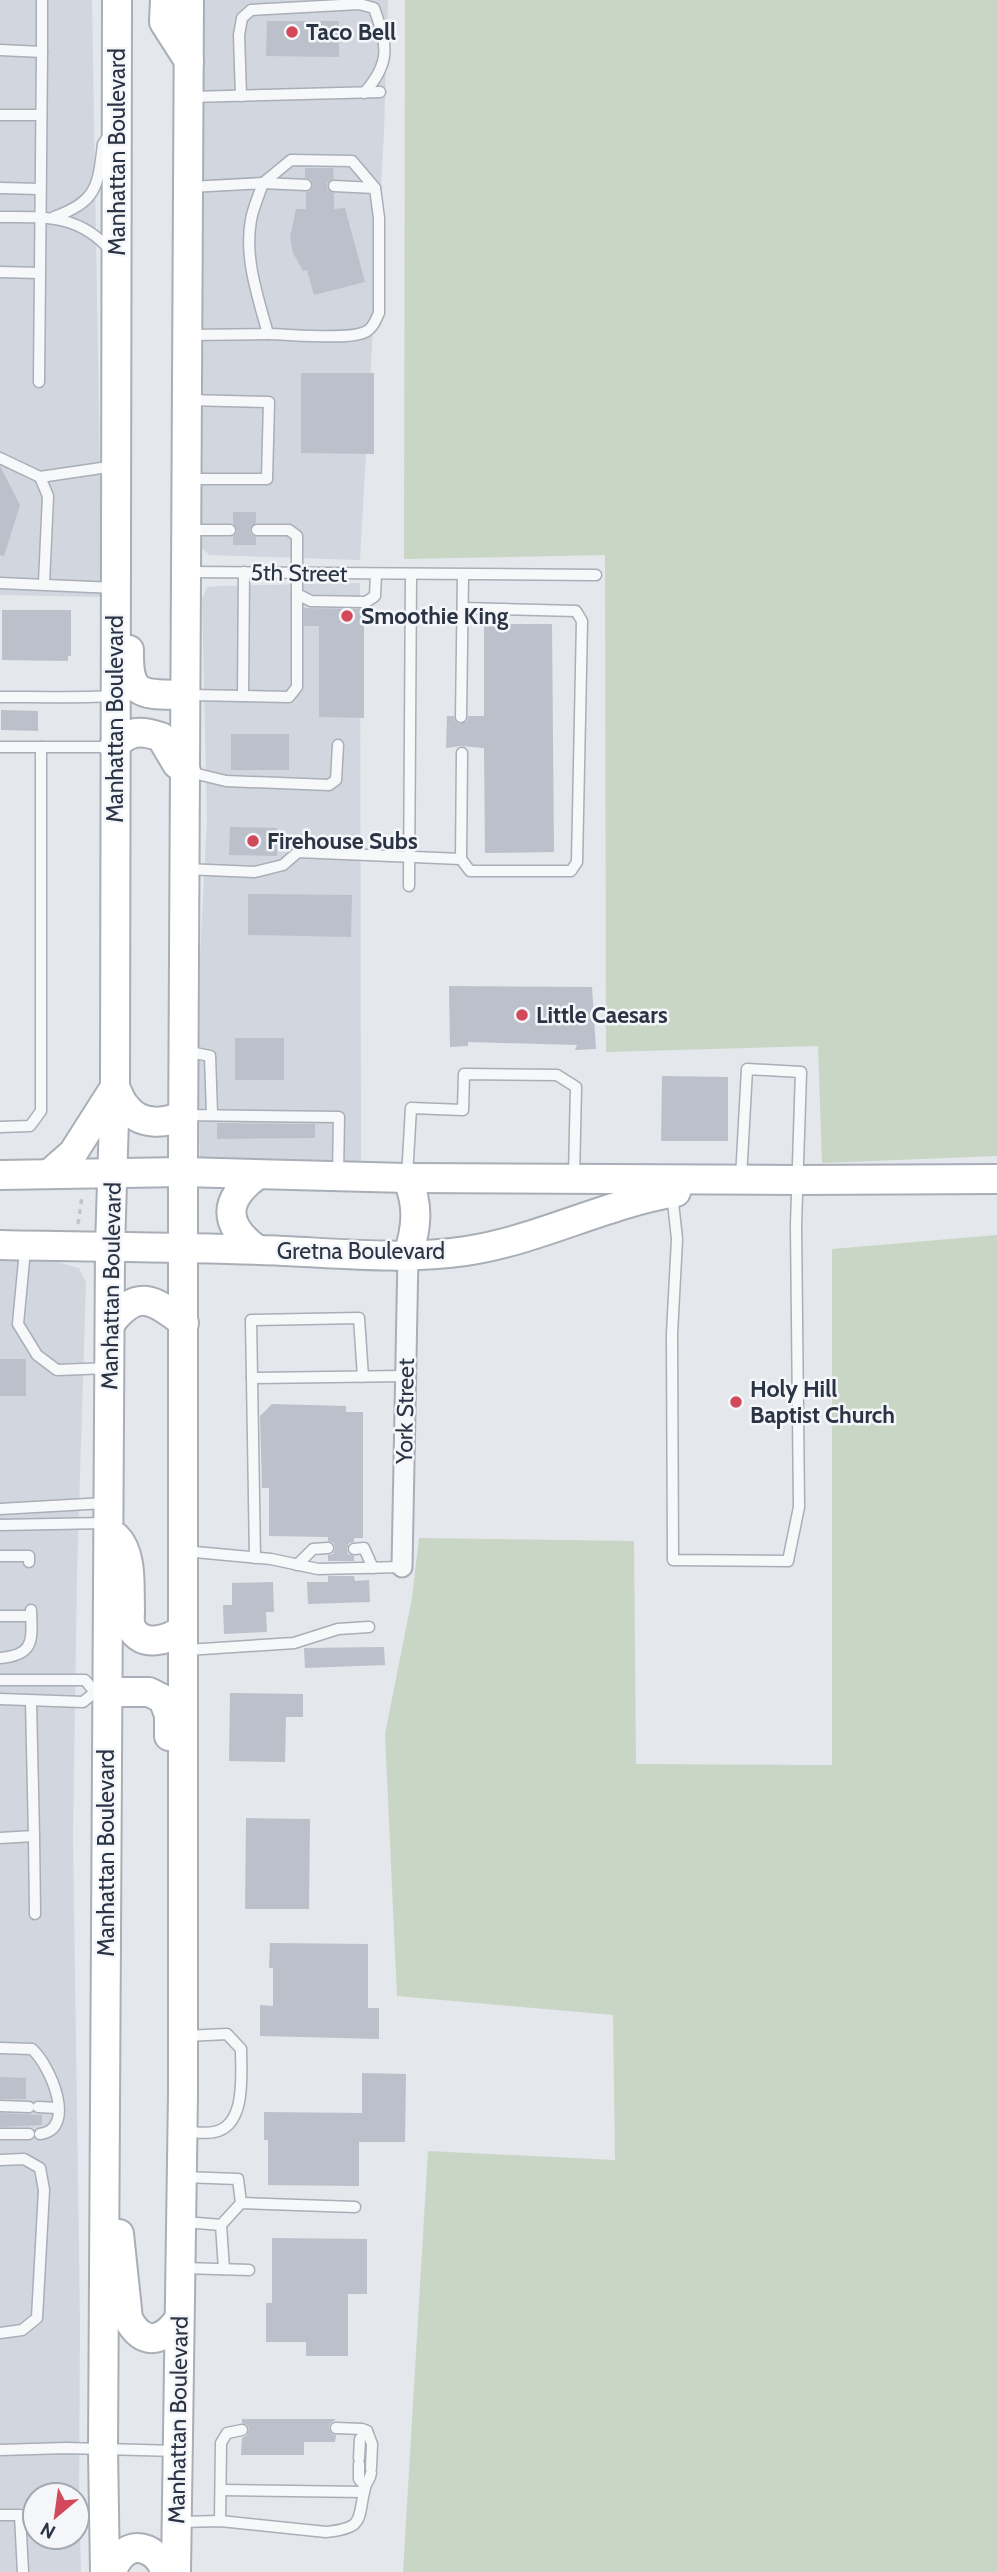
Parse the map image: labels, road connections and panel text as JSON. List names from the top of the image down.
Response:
{
  "streets": {
    "street": ["Manhattan Boulevard", "Gretna Boulevard", "York Street"],
    "lane": ["5th Street"]
  },
  "crossings": [
    ["Manhattan Boulevard", "5th Street"],
    ["Manhattan Boulevard", "Gretna Boulevard"],
    ["Gretna Boulevard", "York Street"]
  ],
  "places": [
    "Taco Bell",
    "Smoothie King",
    "Firehouse Subs",
    "Little Caesars",
    "Holy Hill Baptist Church"
  ],
  "north": "bottom left"
}
